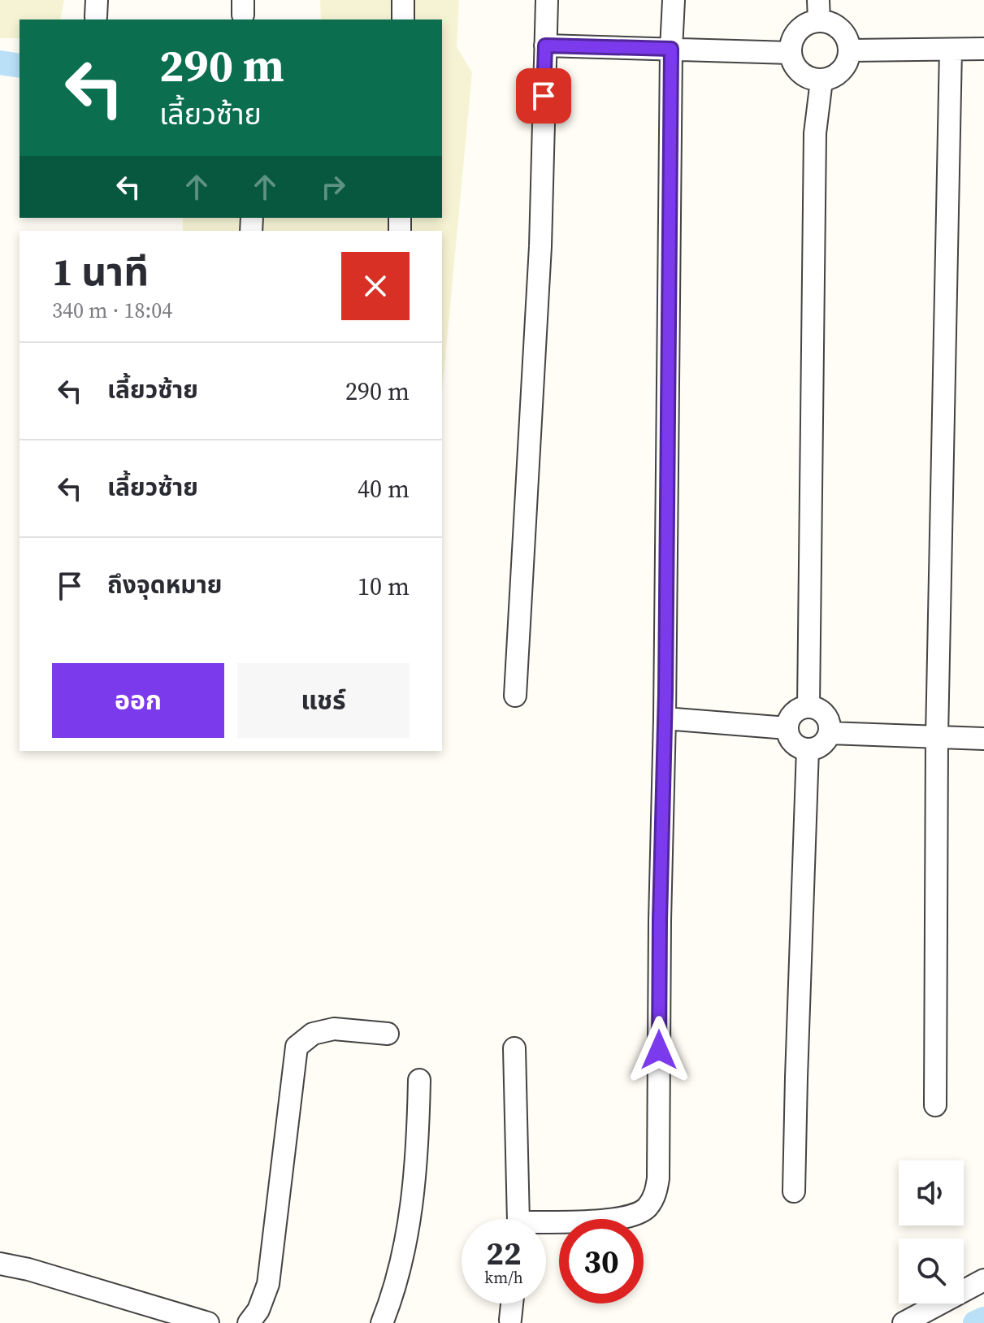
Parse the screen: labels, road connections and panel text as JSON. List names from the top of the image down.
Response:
{
  "page": {
    "turn": ["290 m", "เลี้ยวซ้าย"],
    "heading": ["1 นาที", "340 m · 18:04"],
    "list": [
      {
        "name": "เลี้ยวซ้าย",
        "value": "290 m"
      },
      {
        "name": "เลี้ยวซ้าย",
        "value": "40 m"
      },
      {
        "name": "ถึงจุดหมาย",
        "value": "10 m"
      }
    ],
    "buttons": ["ออก", "แชร์"],
    "speed": "22 km/h",
    "limit": "30"
  }
}
